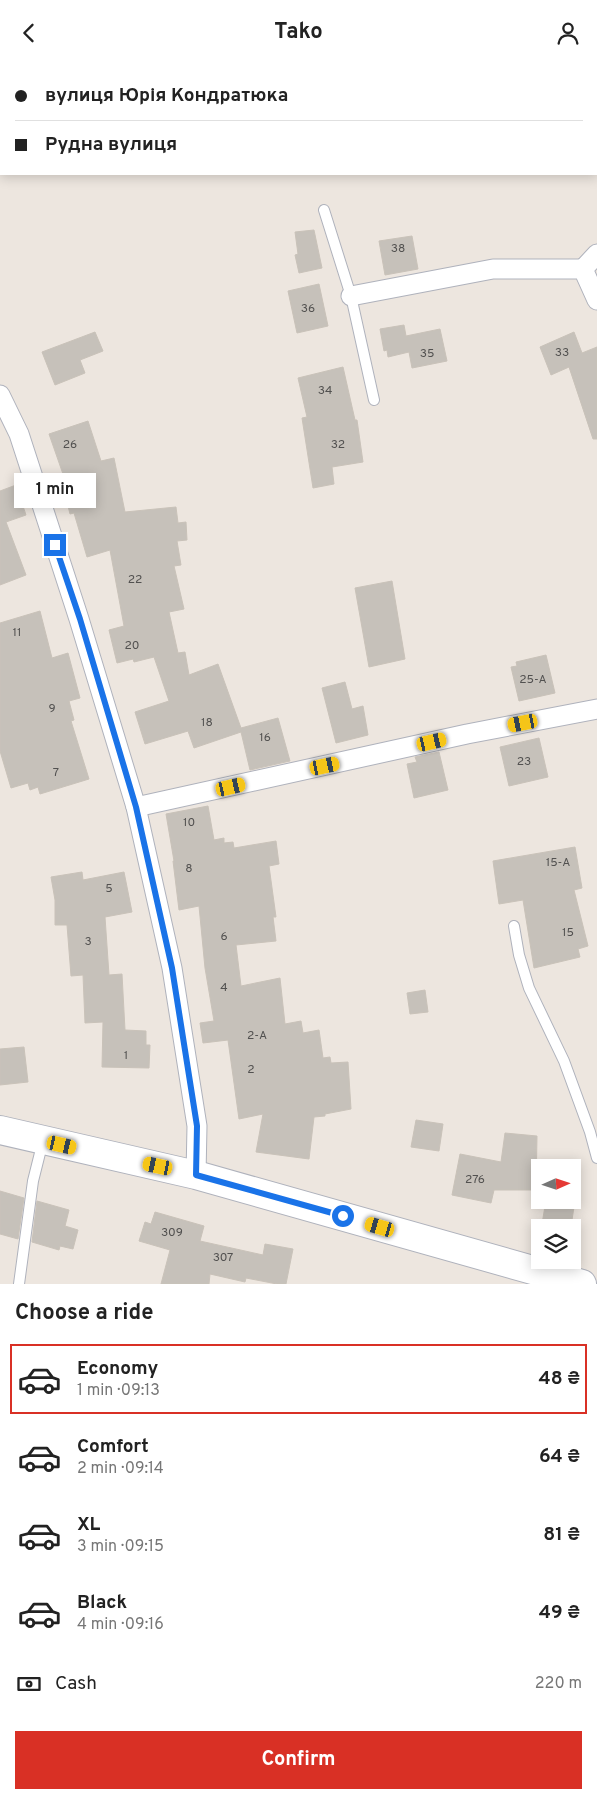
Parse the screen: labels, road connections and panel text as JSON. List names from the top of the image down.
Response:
{
  "house_numbers": [
    "38",
    "36",
    "33",
    "35",
    "34",
    "26",
    "32",
    "22",
    "11",
    "20",
    "25-А",
    "9",
    "18",
    "16",
    "23",
    "7",
    "10",
    "15-А",
    "8",
    "5",
    "15",
    "6",
    "3",
    "4",
    "2-А",
    "1",
    "2",
    "276",
    "309",
    "307"
  ],
  "north": "right",
  "page": {
    "header": "Tako",
    "banner": ["вулиця Юрія Кондратюка", "Рудна вулиця"],
    "bubble": "1 min",
    "heading": "Choose a ride",
    "list": [
      {
        "name": "Economy",
        "note": "1 min · 09:13",
        "value": "48 ₴"
      },
      {
        "name": "Comfort",
        "note": "2 min · 09:14",
        "value": "64 ₴"
      },
      {
        "name": "XL",
        "note": "3 min · 09:15",
        "value": "81 ₴"
      },
      {
        "name": "Black",
        "note": "4 min · 09:16",
        "value": "49 ₴"
      }
    ],
    "pay": ["Cash", "220 m"],
    "buttons": "Confirm"
  }
}
